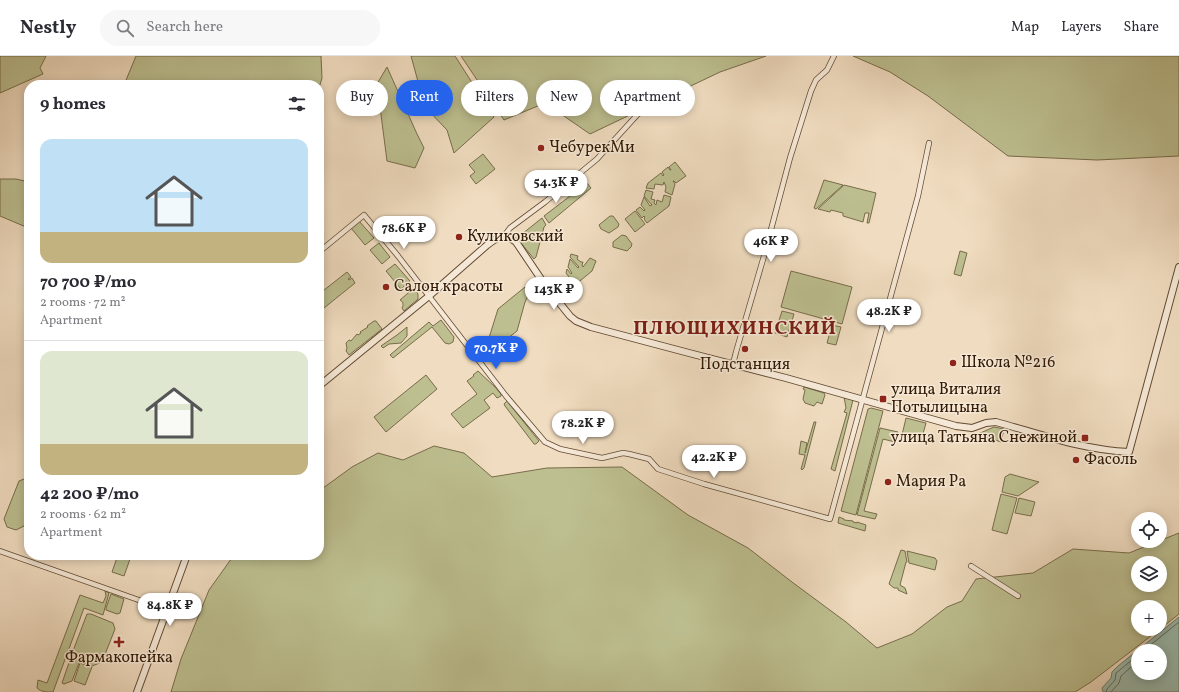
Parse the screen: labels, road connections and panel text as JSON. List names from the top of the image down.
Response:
{
  "districts": ["ПЛЮЩИХИНСКИЙ"],
  "places": {
    "other": [
      "ЧебурекМи",
      "Куликовский",
      "Салон красоты",
      "Подстанция",
      "Школа №216",
      "Фасоль",
      "Мария Ра"
    ],
    "transit": ["улица Виталия Потылицына", "улица Татьяна Снежиной"],
    "health": ["Фармакопейка"]
  },
  "page": {
    "header": "Nestly",
    "search": "Search here",
    "nav": ["Map", "Layers", "Share"],
    "chip": [
      "Buy",
      "Rent",
      "Filters",
      "New",
      "Apartment"
    ],
    "heading": "9 homes",
    "list": [
      {
        "name": "70 700 ₽/mo",
        "note": "2 rooms · 72 m² · Apartment"
      },
      {
        "name": "42 200 ₽/mo",
        "note": "2 rooms · 62 m² · Apartment"
      }
    ],
    "price": [
      "54.3K ₽",
      "78.6K ₽",
      "46K ₽",
      "143K ₽",
      "48.2K ₽",
      "70.7K ₽",
      "78.2K ₽",
      "42.2K ₽",
      "84.8K ₽"
    ],
    "map_buttons": ["+", "−"]
  }
}
